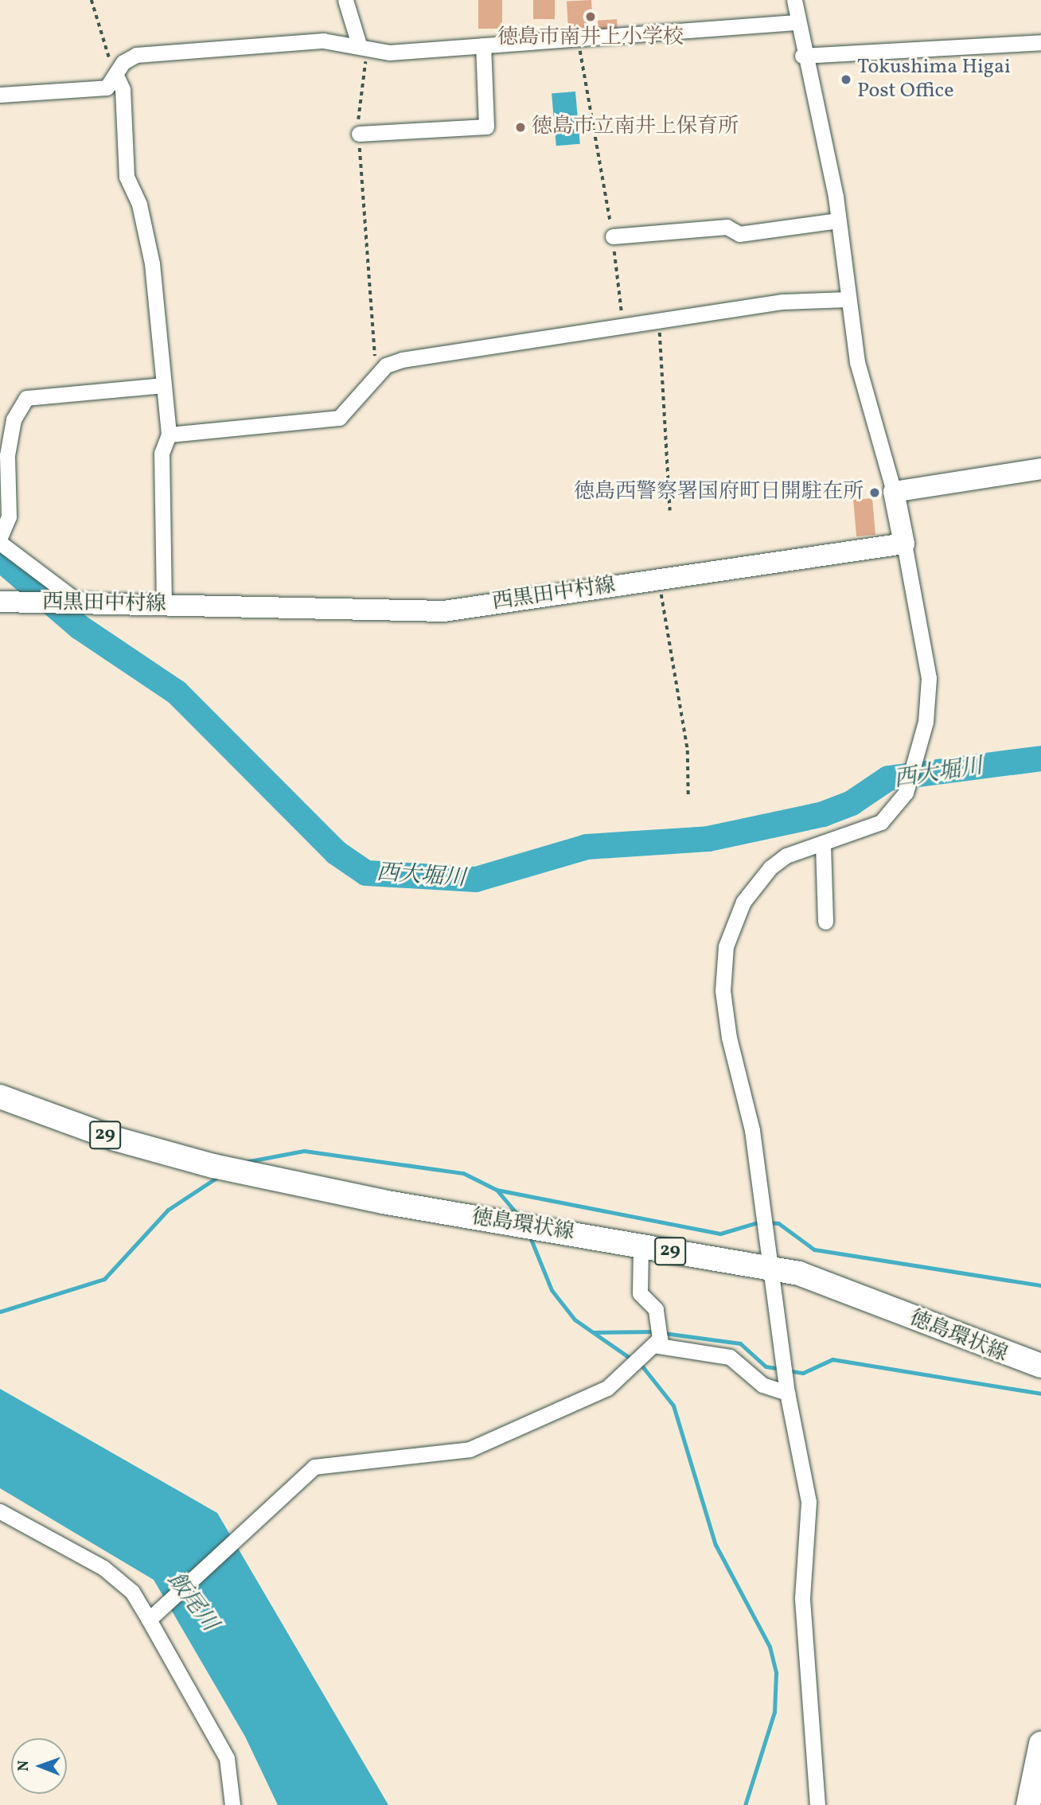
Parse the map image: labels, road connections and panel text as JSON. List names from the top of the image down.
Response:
{
  "streets": {
    "main road": ["西黒田中村線", "29", "徳島環状線"]
  },
  "water": ["西大堀川", "飯尾川"],
  "places": [
    "徳島市南井上小学校",
    "Tokushima Higai Post Office",
    "徳島市立南井上保育所",
    "徳島西警察署国府町日開駐在所"
  ],
  "north": "left"
}
